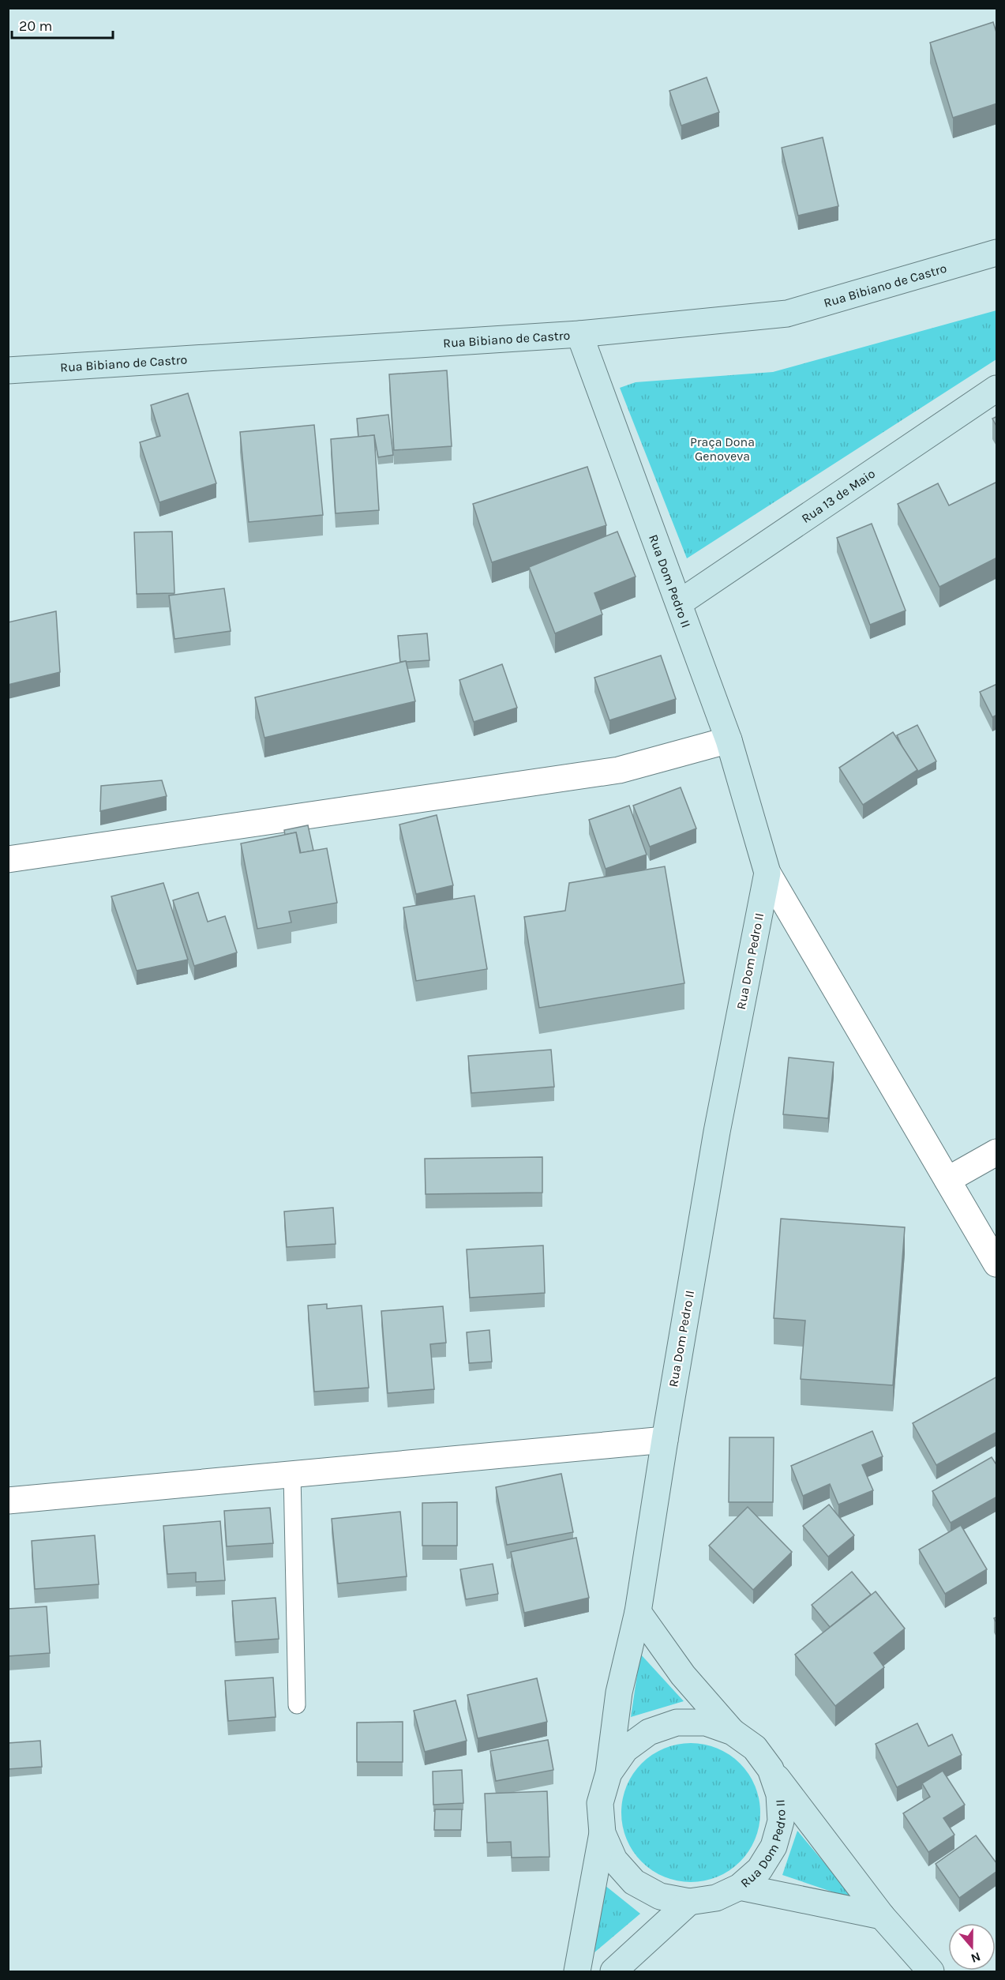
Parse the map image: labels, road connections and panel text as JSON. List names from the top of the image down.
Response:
{
  "streets": {
    "main road": ["Rua Bibiano de Castro", "Rua 13 de Maio", "Rua Dom Pedro II"]
  },
  "crossings": [
    ["Rua Bibiano de Castro", "Rua Dom Pedro II"],
    ["Rua 13 de Maio", "Rua Dom Pedro II"]
  ],
  "parks": ["Praça Dona Genoveva"],
  "scale_bar": "20 m",
  "north": "bottom"
}
